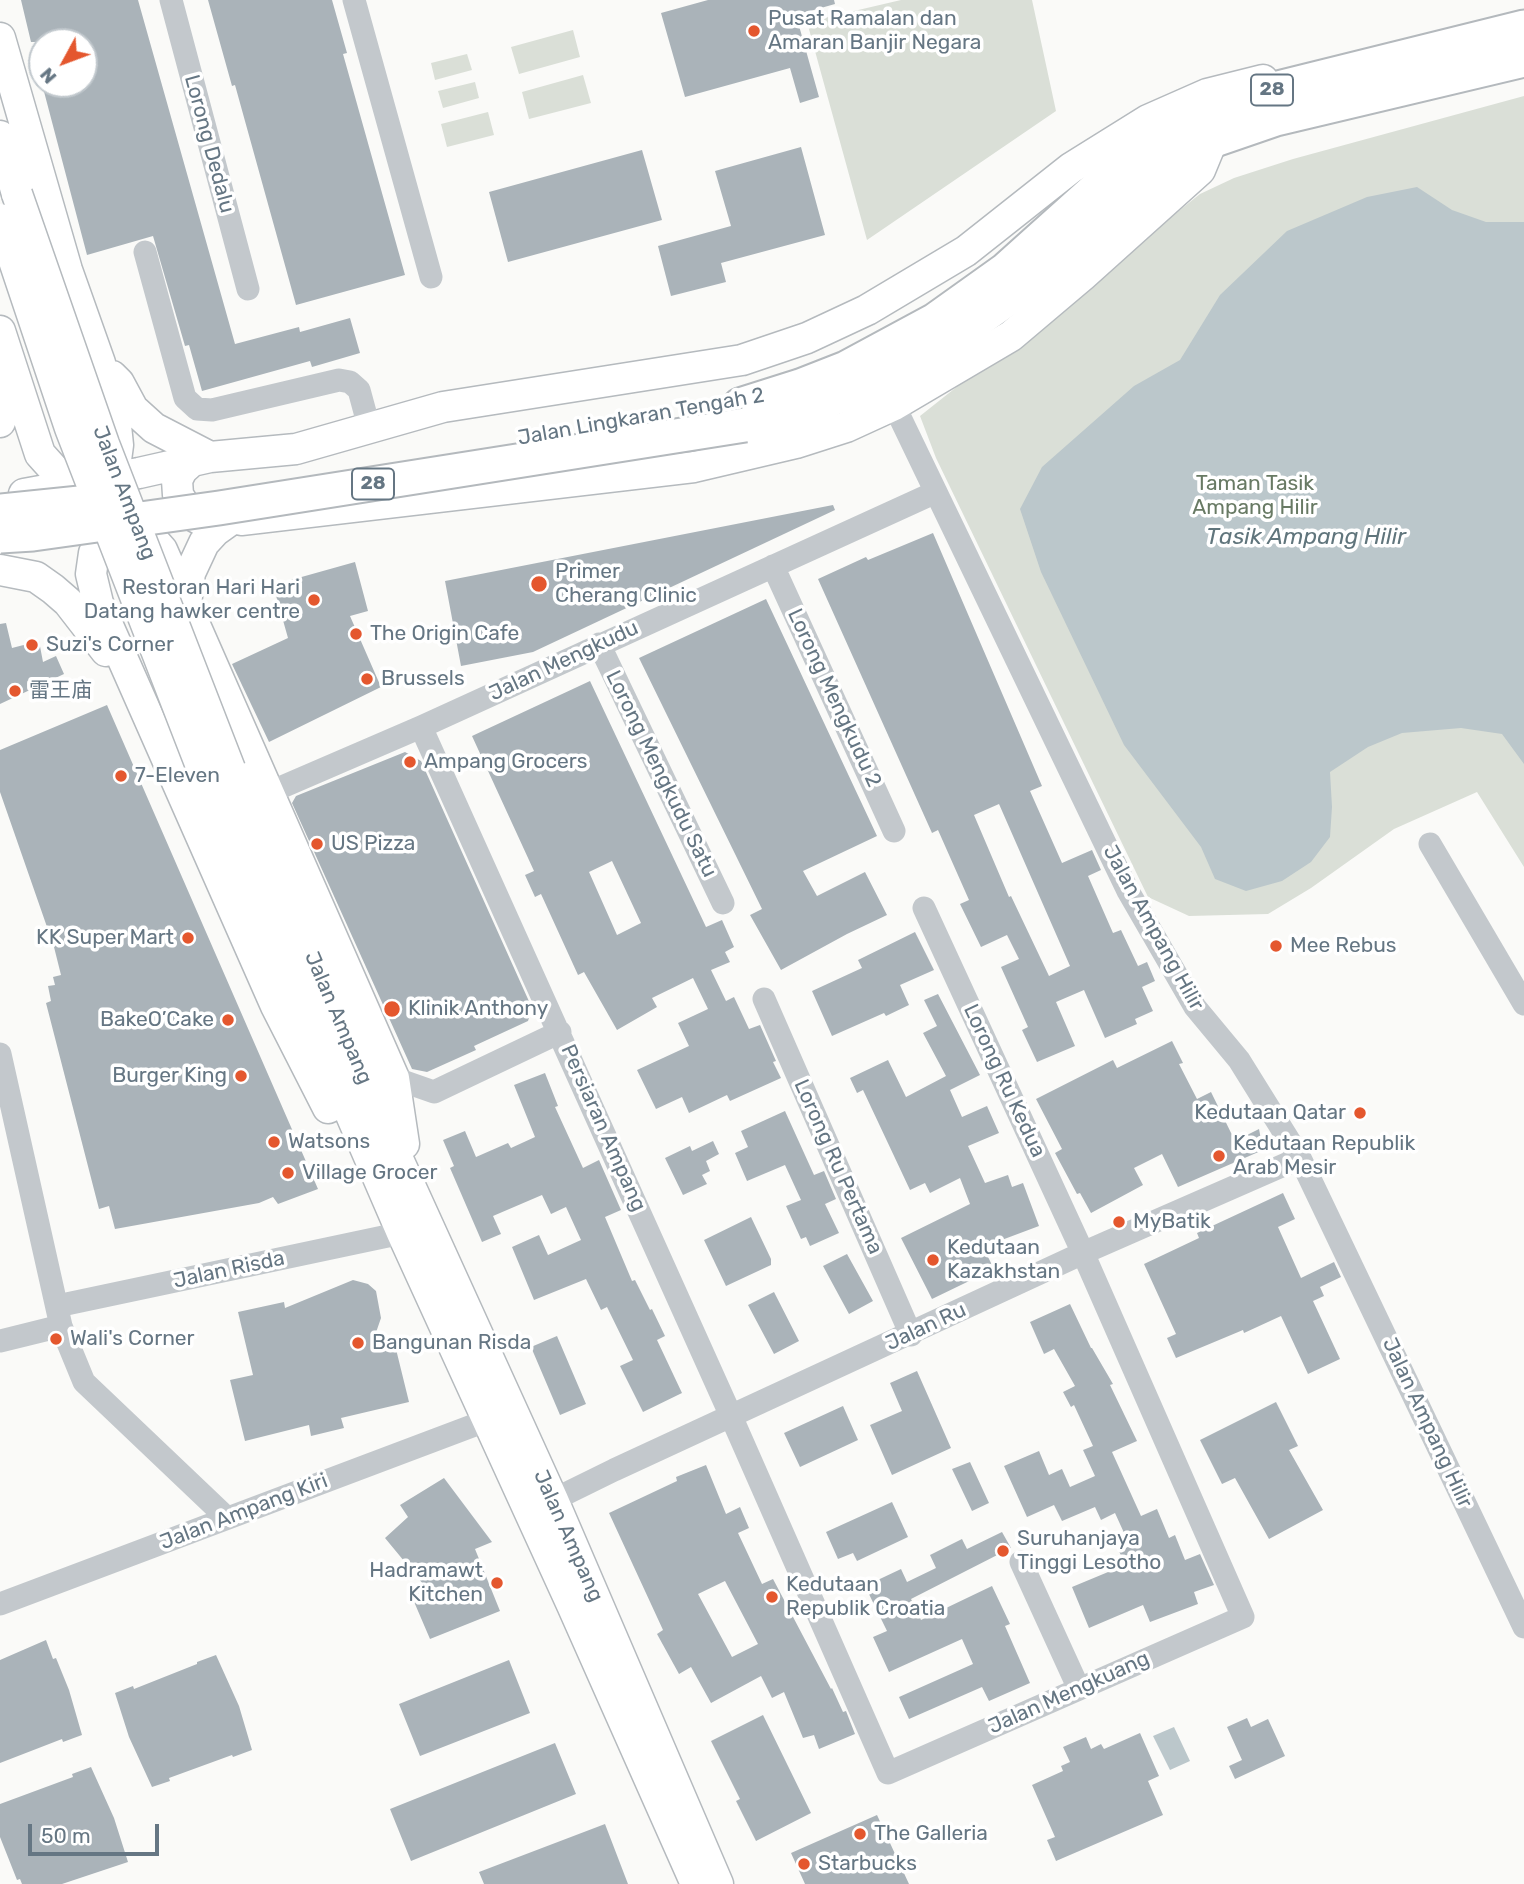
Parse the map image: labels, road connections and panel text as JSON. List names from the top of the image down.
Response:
{
  "streets": {
    "highway": ["28", "Jalan Lingkaran Tengah 2"],
    "main road": ["Jalan Ampang"],
    "street": [
      "Lorong Dedalu",
      "Jalan Mengkudu",
      "Lorong Mengkudu 2",
      "Lorong Mengkudu Satu",
      "Jalan Ampang Hilir",
      "Lorong Ru Kedua",
      "Persiaran Ampang",
      "Lorong Ru Pertama",
      "Jalan Risda",
      "Jalan Ru",
      "Jalan Ampang Kiri",
      "Jalan Mengkuang"
    ]
  },
  "crossings": [
    ["Jalan Ampang", "Jalan Risda"],
    ["Jalan Ampang", "Jalan Ru"],
    ["Jalan Ampang", "Jalan Ampang Kiri"],
    ["Jalan Mengkudu", "Lorong Mengkudu 2"],
    ["Jalan Mengkudu", "Lorong Mengkudu Satu"],
    ["Jalan Mengkudu", "Jalan Ampang Hilir"],
    ["Jalan Mengkudu", "Persiaran Ampang"],
    ["Jalan Ampang Hilir", "Jalan Ru"],
    ["Lorong Ru Kedua", "Jalan Ru"],
    ["Lorong Ru Kedua", "Jalan Mengkuang"],
    ["Persiaran Ampang", "Jalan Ru"],
    ["Persiaran Ampang", "Jalan Mengkuang"],
    ["Lorong Ru Pertama", "Jalan Ru"],
    ["Jalan Ru", "Jalan Mengkuang"]
  ],
  "water": ["Tasik Ampang Hilir"],
  "parks": ["Taman Tasik Ampang Hilir"],
  "places": [
    "Pusat Ramalan dan Amaran Banjir Negara",
    "Primer Cherang Clinic",
    "Restoran Hari Hari Datang hawker centre",
    "The Origin Cafe",
    "Suzi's Corner",
    "Brussels",
    "雷王庙",
    "Ampang Grocers",
    "7-Eleven",
    "US Pizza",
    "KK Super Mart",
    "Mee Rebus",
    "Klinik Anthony",
    "BakeO’Cake",
    "Burger King",
    "Kedutaan Qatar",
    "Watsons",
    "Kedutaan Republik Arab Mesir",
    "Village Grocer",
    "MyBatik",
    "Kedutaan Kazakhstan",
    "Wali's Corner",
    "Bangunan Risda",
    "Suruhanjaya Tinggi Lesotho",
    "Hadramawt Kitchen",
    "Kedutaan Republik Croatia",
    "The Galleria",
    "Starbucks"
  ],
  "scale_bar": "50 m",
  "north": "bottom left"
}
